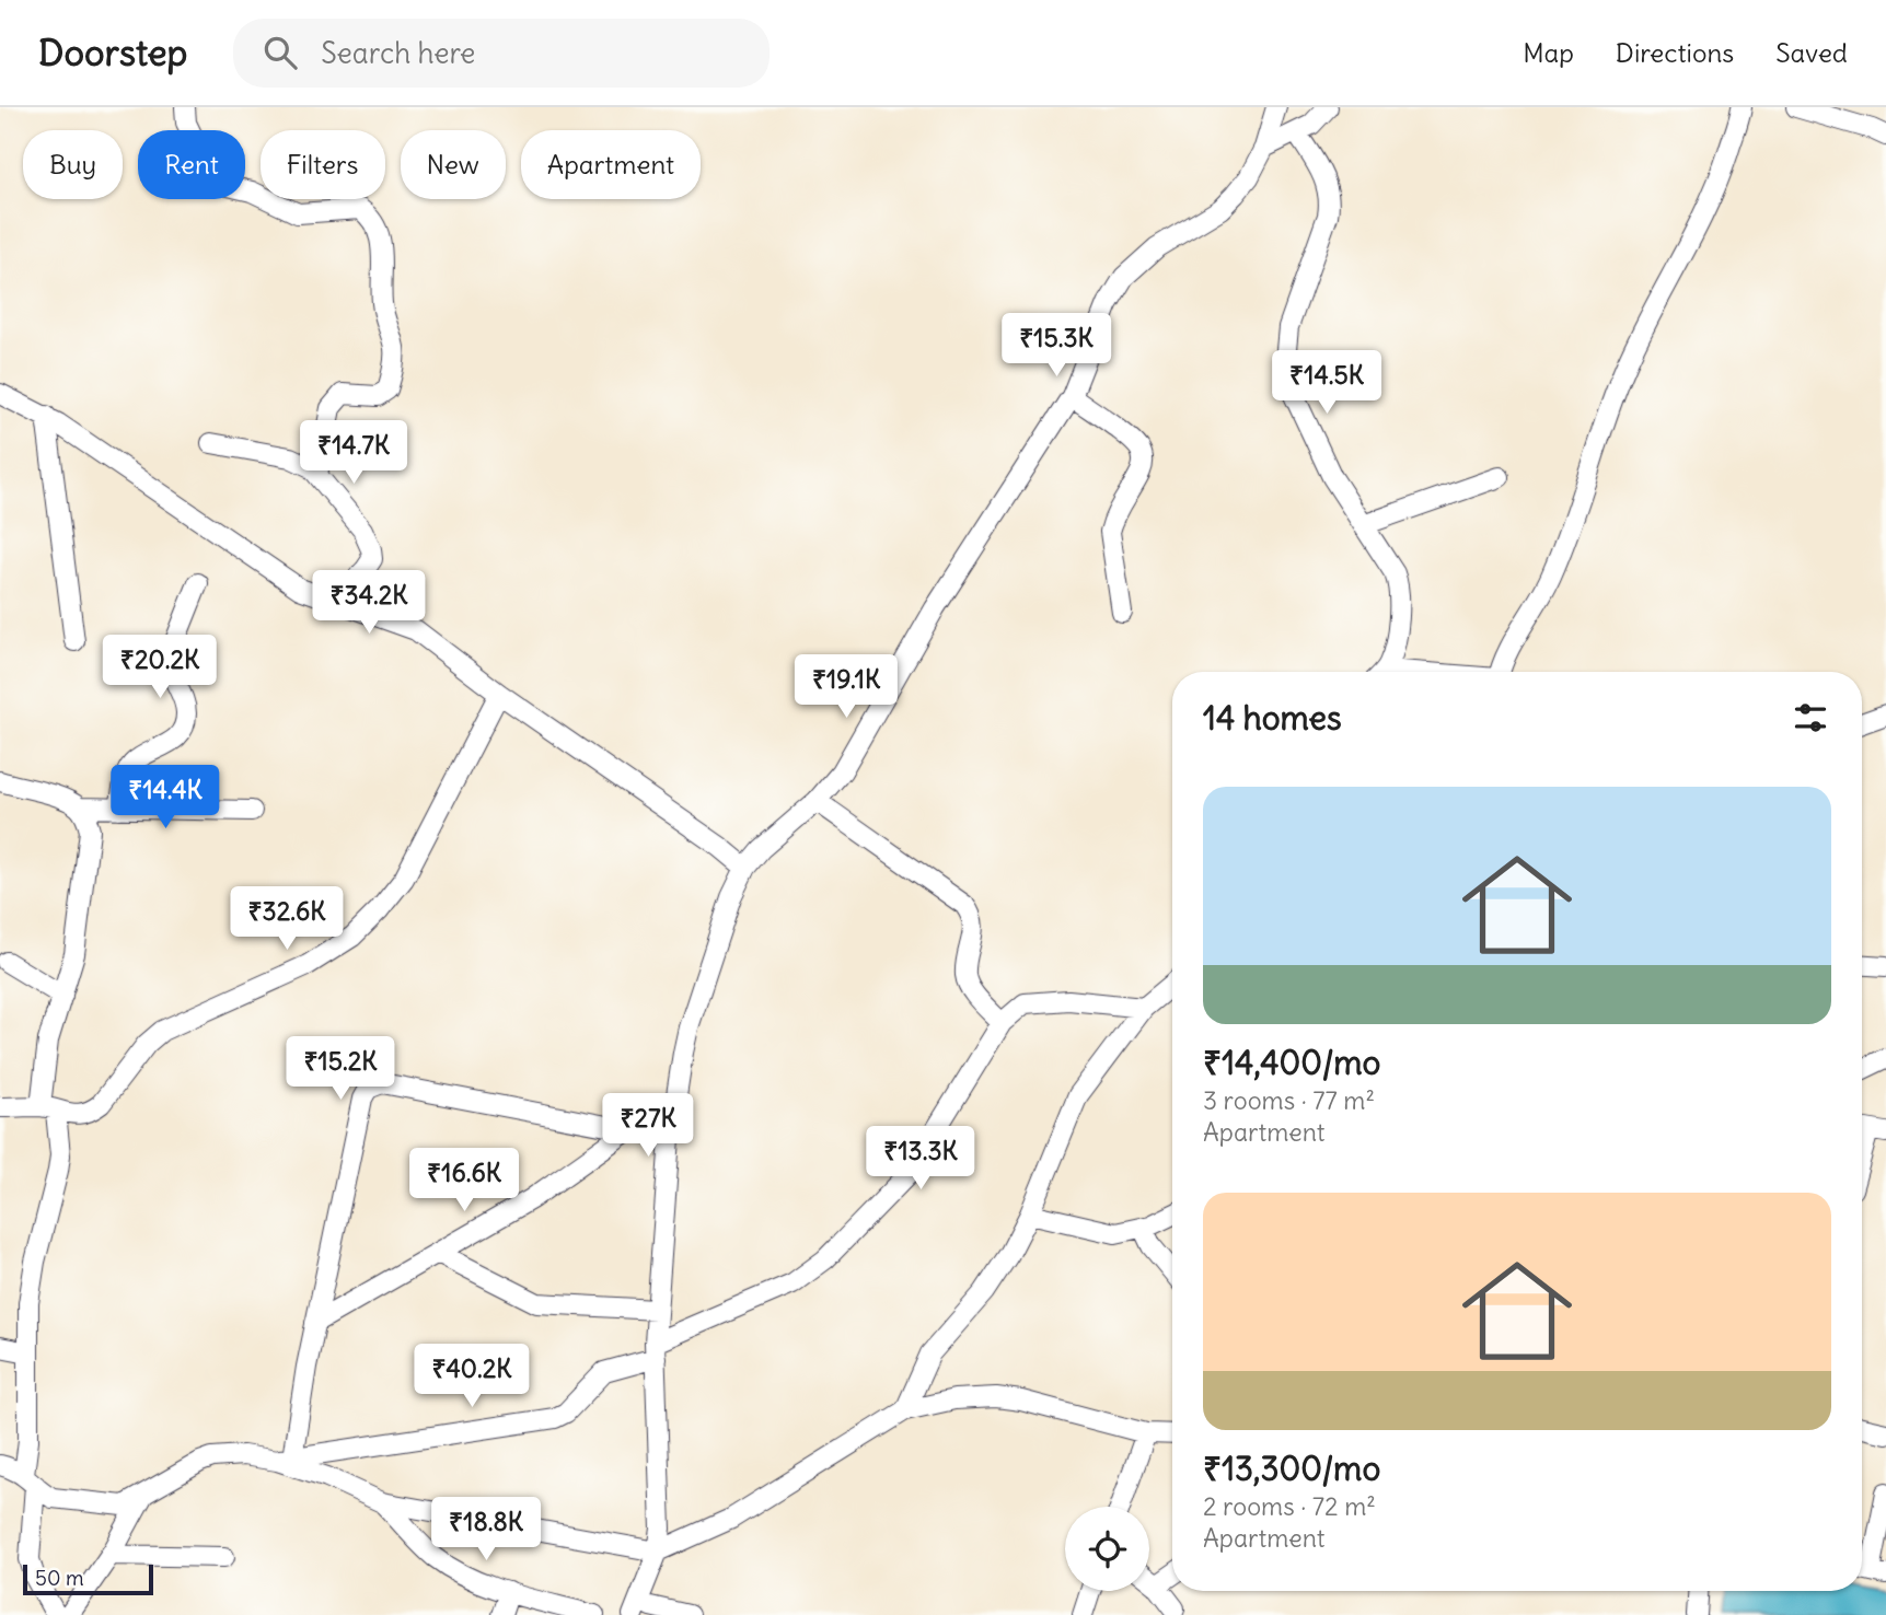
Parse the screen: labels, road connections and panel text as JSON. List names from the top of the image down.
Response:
{
  "scale_bar": "50 m",
  "page": {
    "header": "Doorstep",
    "search": "Search here",
    "nav": ["Map", "Directions", "Saved"],
    "chip": [
      "Buy",
      "Rent",
      "Filters",
      "New",
      "Apartment"
    ],
    "price": [
      "₹15.3K",
      "₹14.5K",
      "₹14.7K",
      "₹34.2K",
      "₹20.2K",
      "₹19.1K",
      "₹14.4K",
      "₹32.6K",
      "₹15.2K",
      "₹27K",
      "₹13.3K",
      "₹16.6K",
      "₹40.2K",
      "₹18.8K"
    ],
    "heading": "14 homes",
    "list": [
      {
        "name": "₹14,400/mo",
        "note": "3 rooms · 77 m² · Apartment"
      },
      {
        "name": "₹13,300/mo",
        "note": "2 rooms · 72 m² · Apartment"
      }
    ],
    "scale": "50 m"
  }
}
